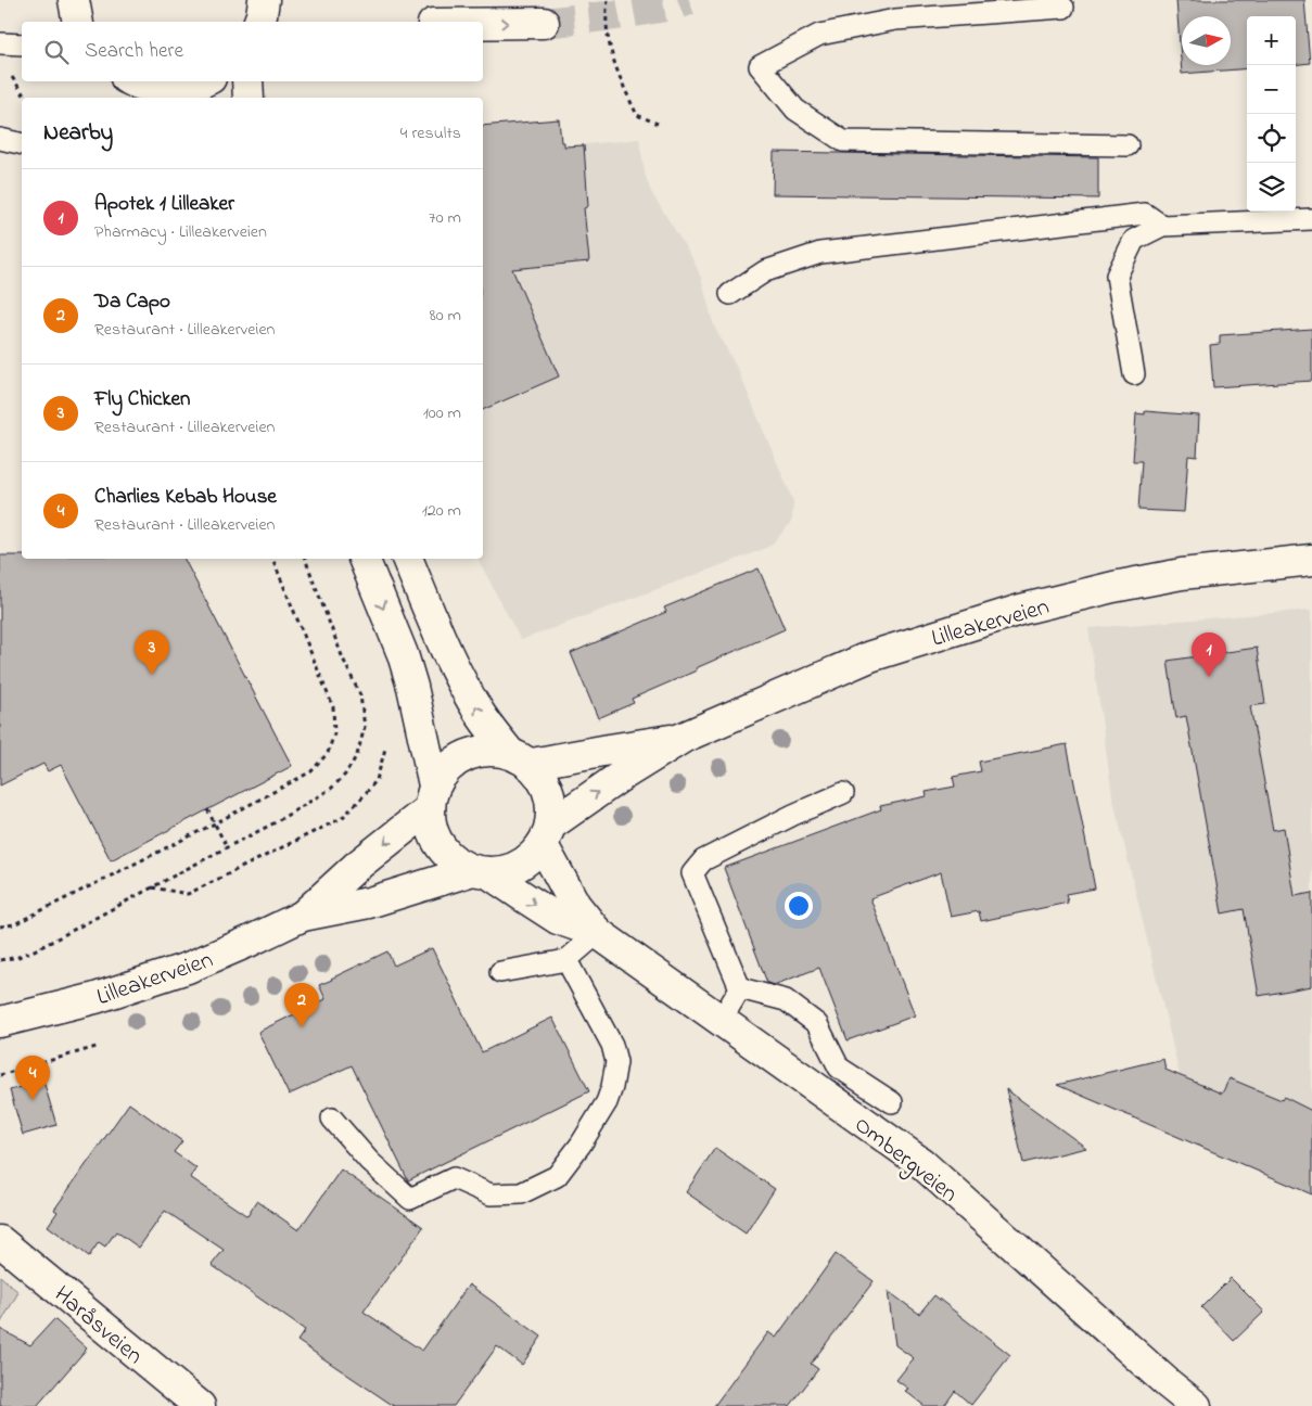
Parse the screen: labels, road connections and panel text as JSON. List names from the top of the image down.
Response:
{
  "streets": {
    "main road": ["Lilleakerveien", "Ombergveien", "Haråsveien"]
  },
  "crossings": [
    ["Lilleakerveien", "Ombergveien"]
  ],
  "north": "right",
  "page": {
    "map_buttons": ["+", "−"],
    "search": "Search here",
    "heading": ["Nearby", "4 results"],
    "list": [
      {
        "mark": "1",
        "name": "Apotek 1 Lilleaker",
        "note": "Pharmacy · Lilleakerveien",
        "value": "70 m"
      },
      {
        "mark": "2",
        "name": "Da Capo",
        "note": "Restaurant · Lilleakerveien",
        "value": "80 m"
      },
      {
        "mark": "3",
        "name": "Fly Chicken",
        "note": "Restaurant · Lilleakerveien",
        "value": "100 m"
      },
      {
        "mark": "4",
        "name": "Charlies Kebab House",
        "note": "Restaurant · Lilleakerveien",
        "value": "120 m"
      }
    ],
    "pins": [
      "3",
      "1",
      "2",
      "4"
    ]
  }
}
